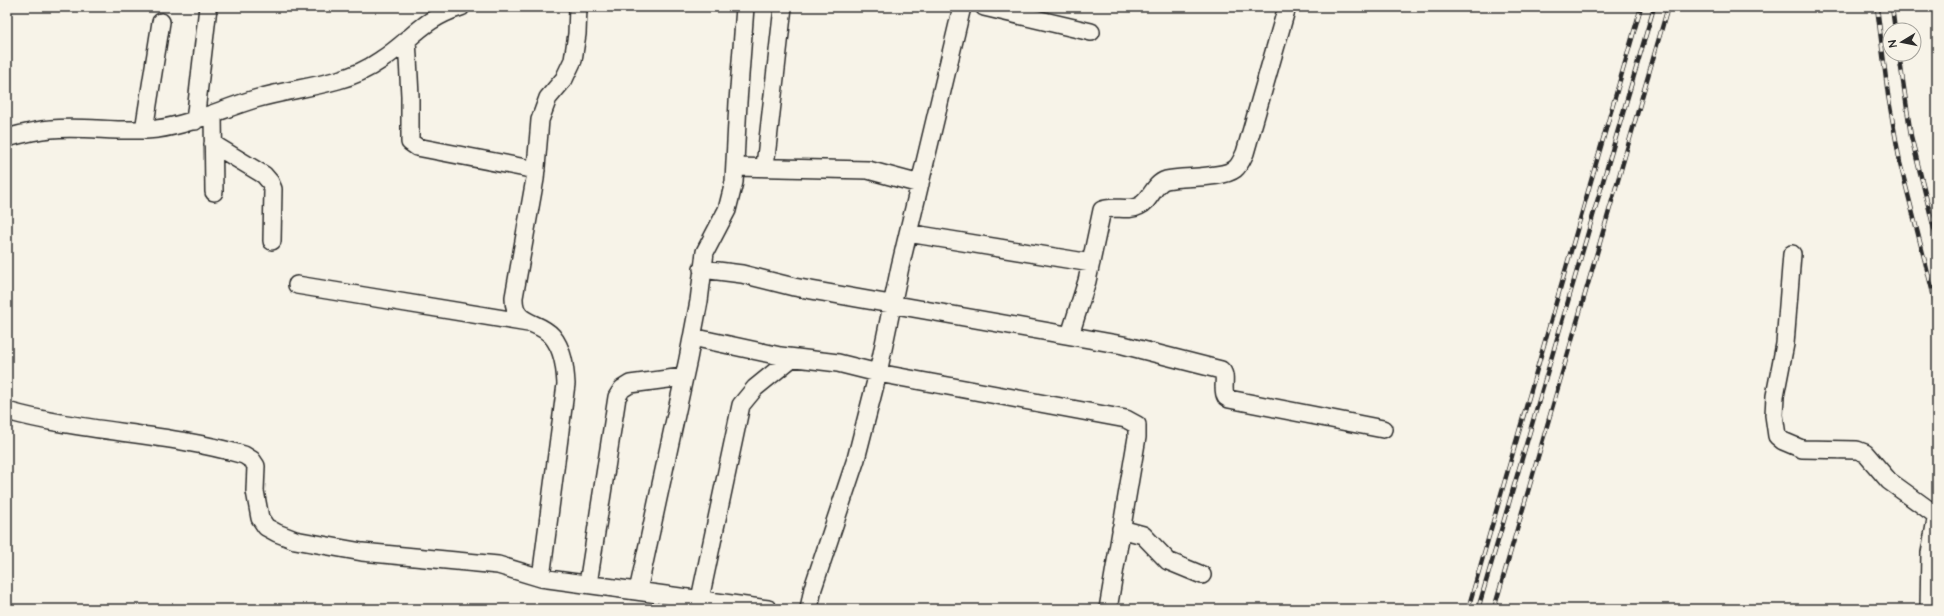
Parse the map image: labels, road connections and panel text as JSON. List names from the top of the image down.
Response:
{
  "north": "left"
}
